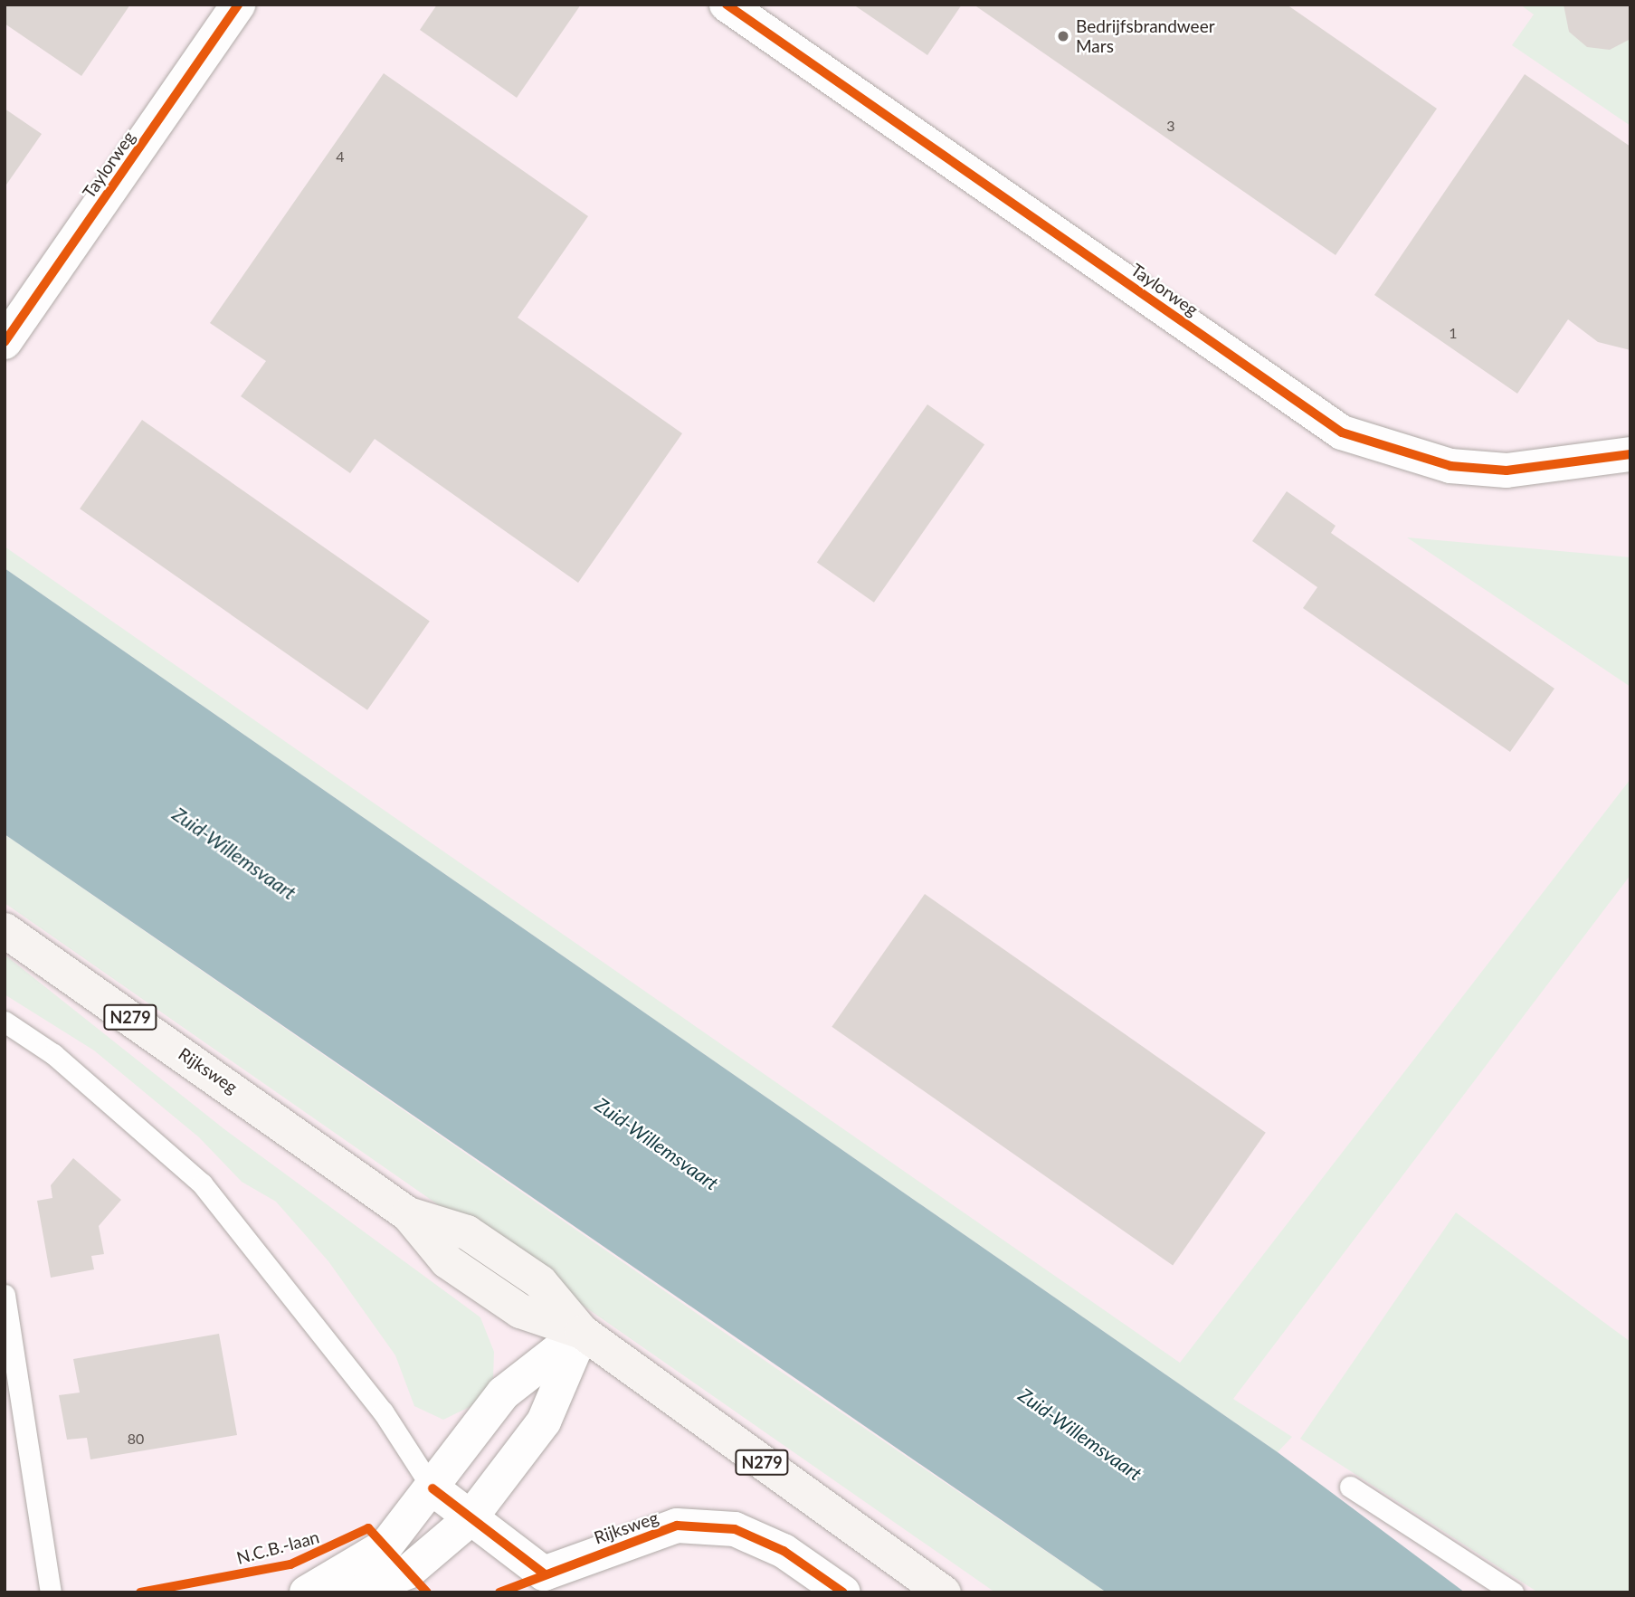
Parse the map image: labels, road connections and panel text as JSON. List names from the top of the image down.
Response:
{
  "streets": {
    "main road": ["N279", "Rijksweg"],
    "street": ["Taylorweg"],
    "cycle path": ["N.C.B.-laan"]
  },
  "water": ["Zuid-Willemsvaart"],
  "places": ["Bedrijfsbrandweer Mars"],
  "house_numbers": [
    "3",
    "4",
    "1",
    "80"
  ]
}
